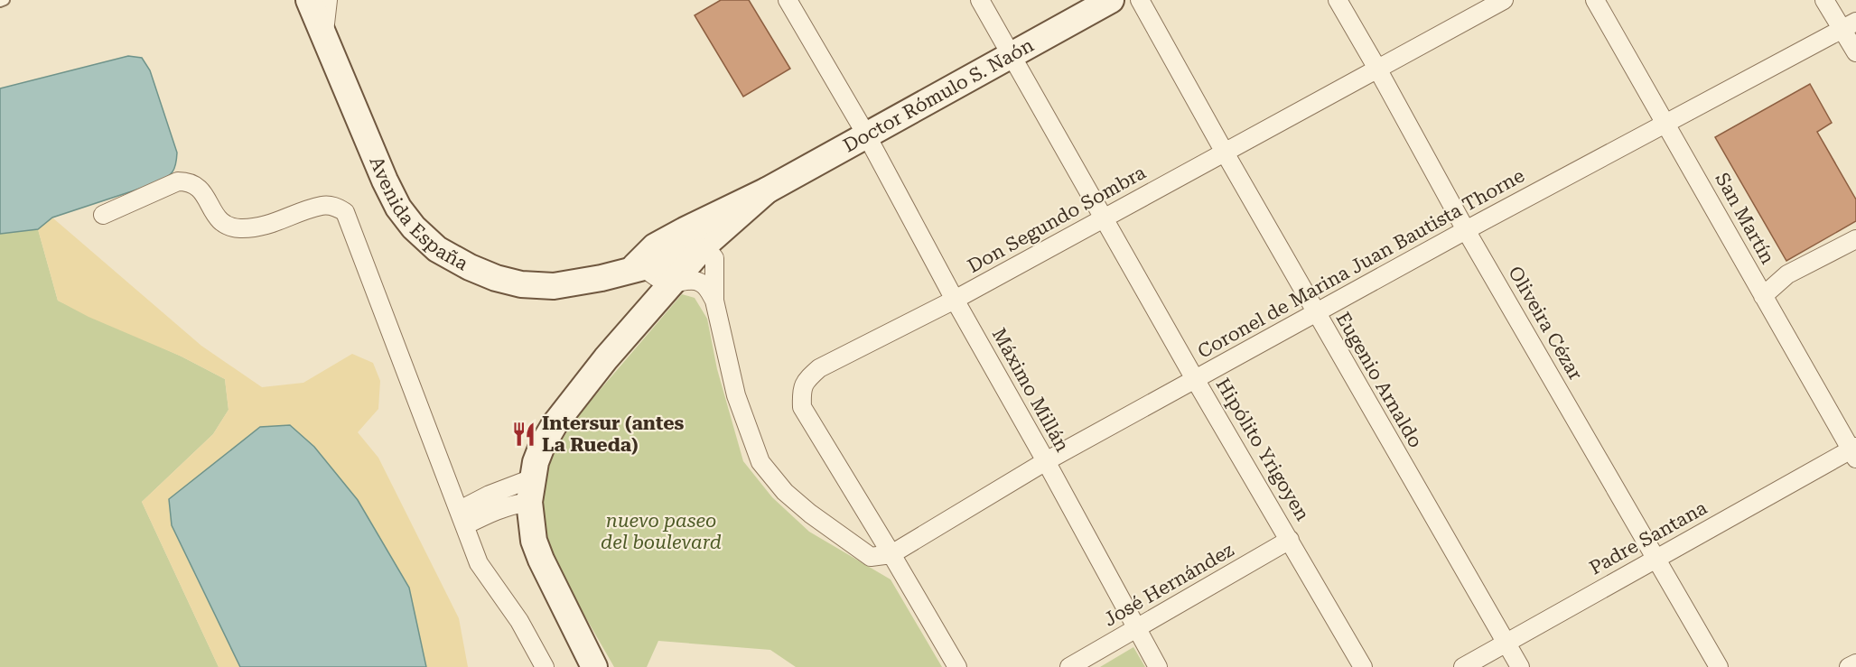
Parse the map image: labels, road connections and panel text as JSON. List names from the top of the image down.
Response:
{
  "streets": {
    "main road": ["Doctor Rómulo S. Naón", "Avenida España"],
    "street": [
      "San Martín",
      "Don Segundo Sombra",
      "Coronel de Marina Juan Bautista Thorne",
      "Oliveira Cézar",
      "Eugenio Arnaldo",
      "Máximo Millán",
      "Hipólito Yrigoyen",
      "Padre Santana",
      "José Hernández"
    ]
  },
  "crossings": [
    ["Doctor Rómulo S. Naón", "Avenida España"],
    ["Doctor Rómulo S. Naón", "Máximo Millán"],
    ["Doctor Rómulo S. Naón", "Hipólito Yrigoyen"],
    ["San Martín", "Coronel de Marina Juan Bautista Thorne"],
    ["San Martín", "Padre Santana"],
    ["Don Segundo Sombra", "Coronel de Marina Juan Bautista Thorne"],
    ["Don Segundo Sombra", "Oliveira Cézar"],
    ["Don Segundo Sombra", "Eugenio Arnaldo"],
    ["Don Segundo Sombra", "Máximo Millán"],
    ["Don Segundo Sombra", "Hipólito Yrigoyen"],
    ["Coronel de Marina Juan Bautista Thorne", "Oliveira Cézar"],
    ["Coronel de Marina Juan Bautista Thorne", "Eugenio Arnaldo"],
    ["Coronel de Marina Juan Bautista Thorne", "Máximo Millán"],
    ["Coronel de Marina Juan Bautista Thorne", "Hipólito Yrigoyen"],
    ["Oliveira Cézar", "Padre Santana"],
    ["Eugenio Arnaldo", "Padre Santana"],
    ["Máximo Millán", "José Hernández"],
    ["Hipólito Yrigoyen", "José Hernández"]
  ],
  "parks": ["nuevo paseo del boulevard"],
  "places": {
    "restaurant": ["Intersur (antes La Rueda)"]
  }
}
